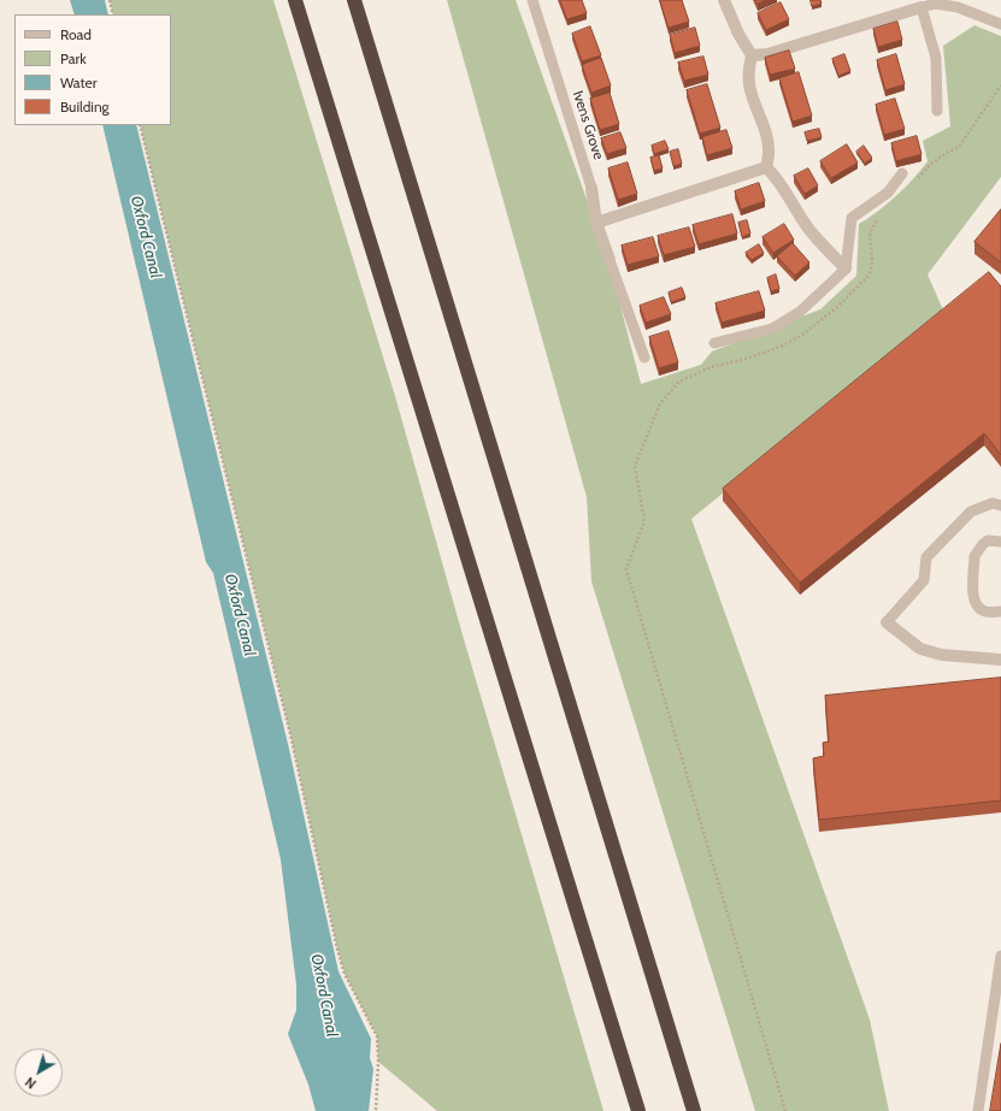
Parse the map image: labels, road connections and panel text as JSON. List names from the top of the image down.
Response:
{
  "streets": {
    "street": ["Ivens Grove"]
  },
  "water": ["Oxford Canal"],
  "legend": [
    "Road",
    "Park",
    "Water",
    "Building"
  ],
  "north": "bottom left"
}
